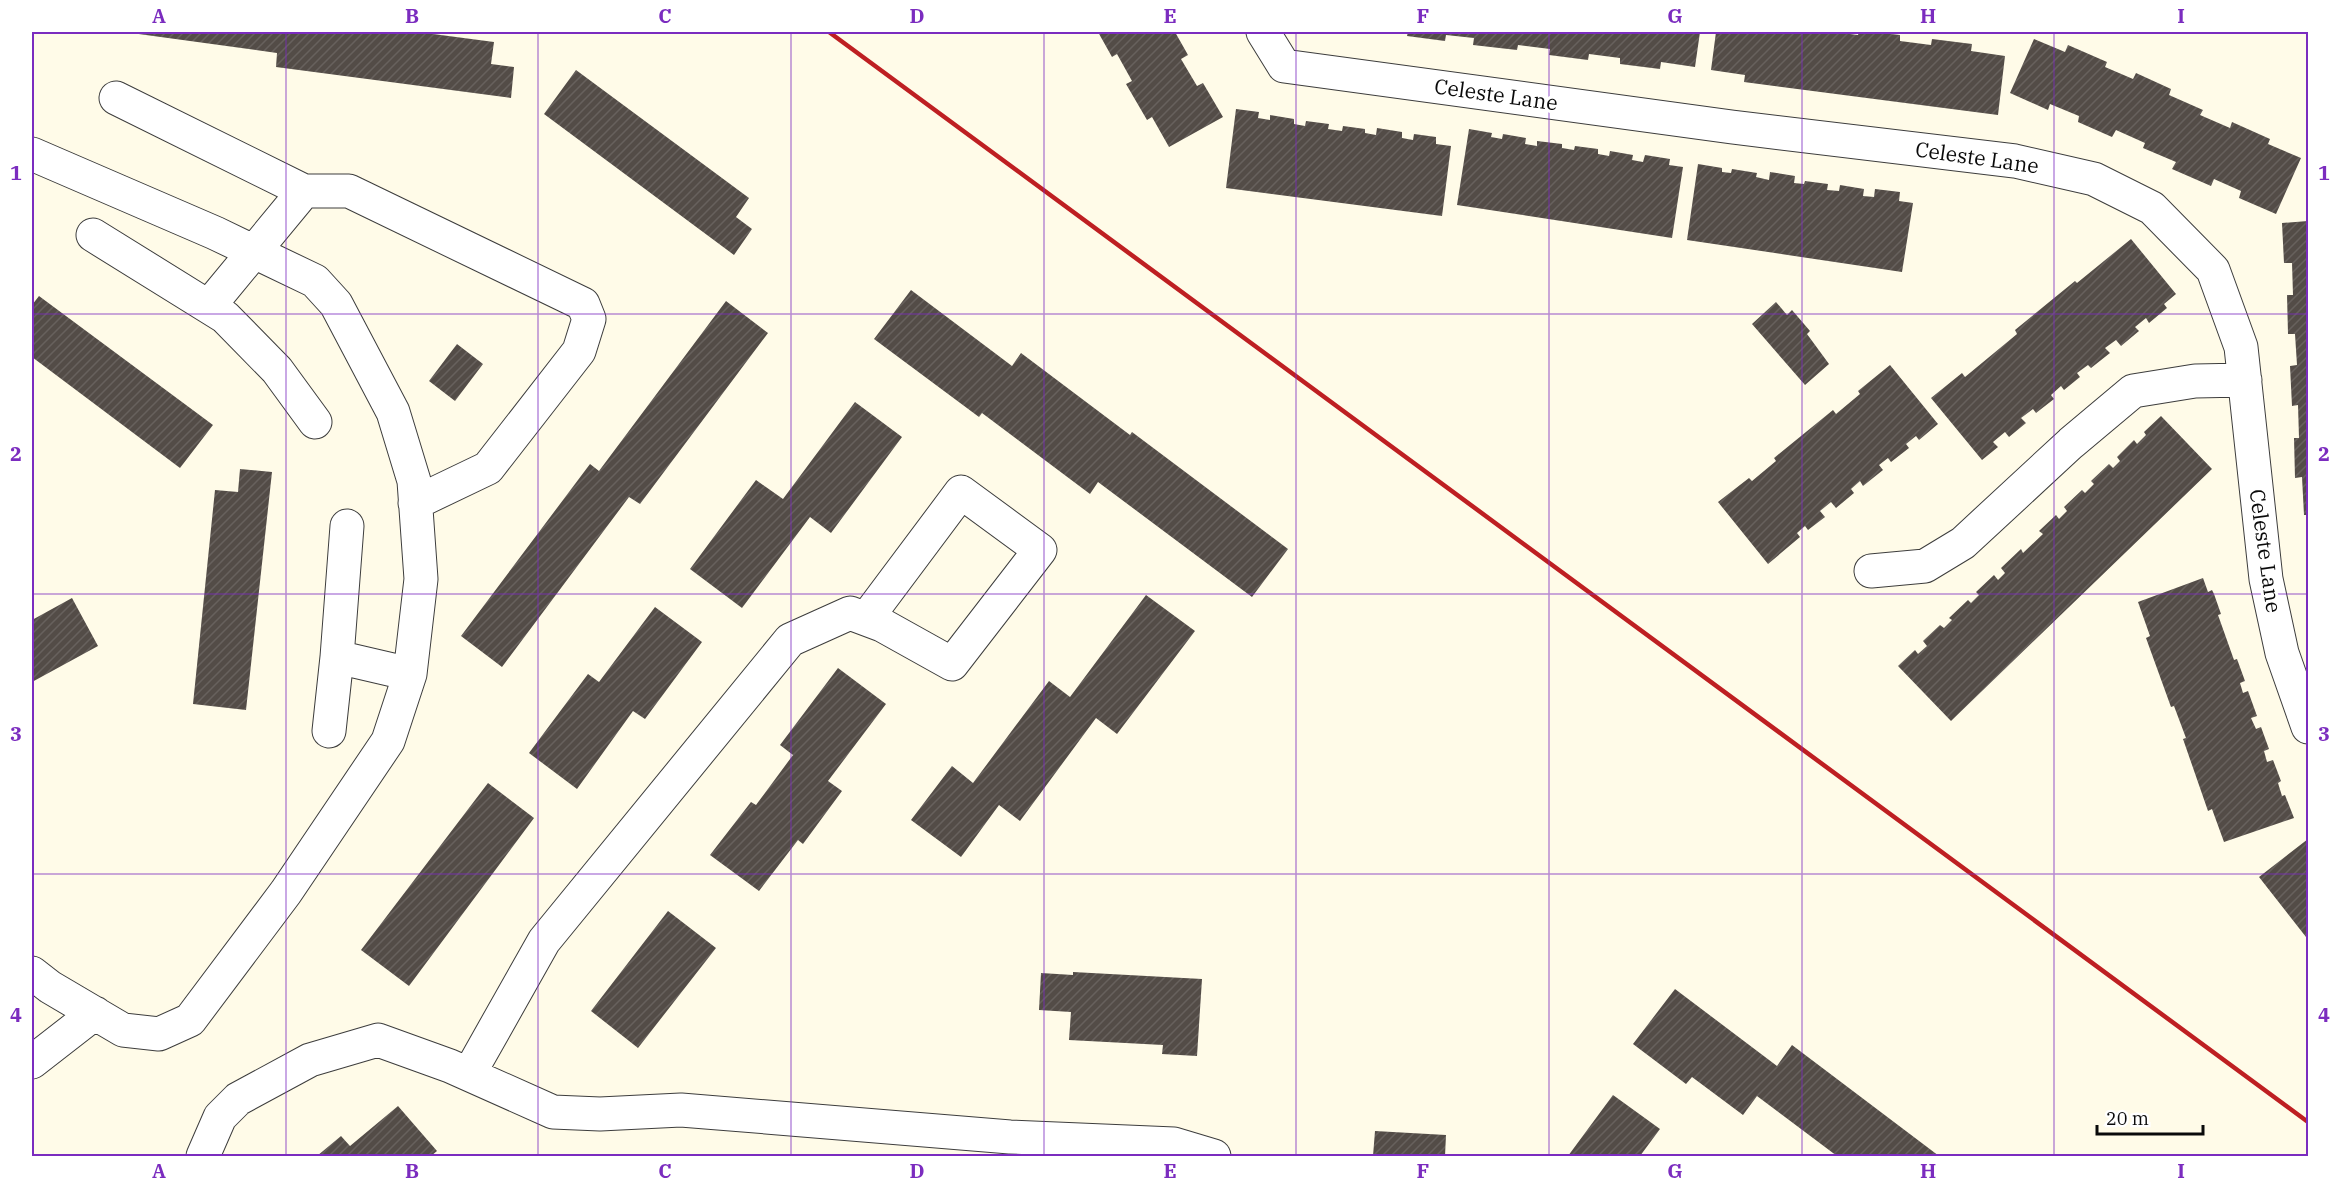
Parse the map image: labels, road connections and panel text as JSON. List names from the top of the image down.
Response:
{
  "streets": {
    "street": ["Celeste Lane"]
  },
  "scale_bar": "20 m",
  "grid": {
    "columns": [
      "A",
      "B",
      "C",
      "D",
      "E",
      "F",
      "G",
      "H",
      "I"
    ],
    "rows": [
      "1",
      "2",
      "3",
      "4"
    ]
  }
}
